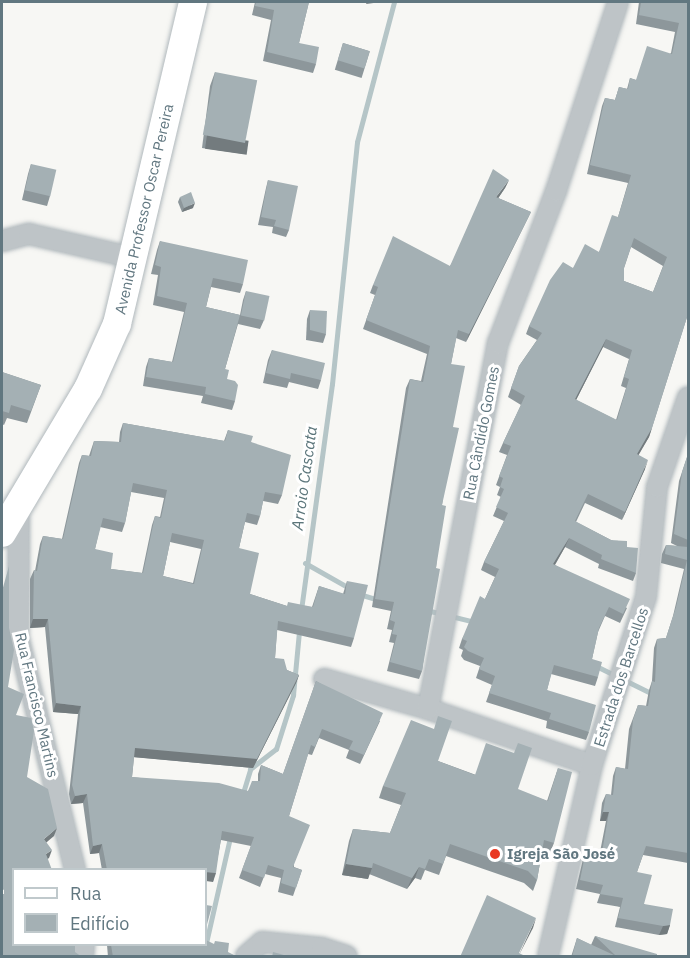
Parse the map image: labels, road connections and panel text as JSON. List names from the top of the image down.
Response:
{
  "streets": {
    "main road": ["Avenida Professor Oscar Pereira"],
    "street": ["Rua Cândido Gomes", "Estrada dos Barcellos", "Rua Francisco Martins"]
  },
  "crossings": [
    ["Avenida Professor Oscar Pereira", "Rua Francisco Martins"]
  ],
  "water": ["Arroio Cascata"],
  "places": ["Igreja São José"],
  "legend": ["Rua", "Edifício"]
}
